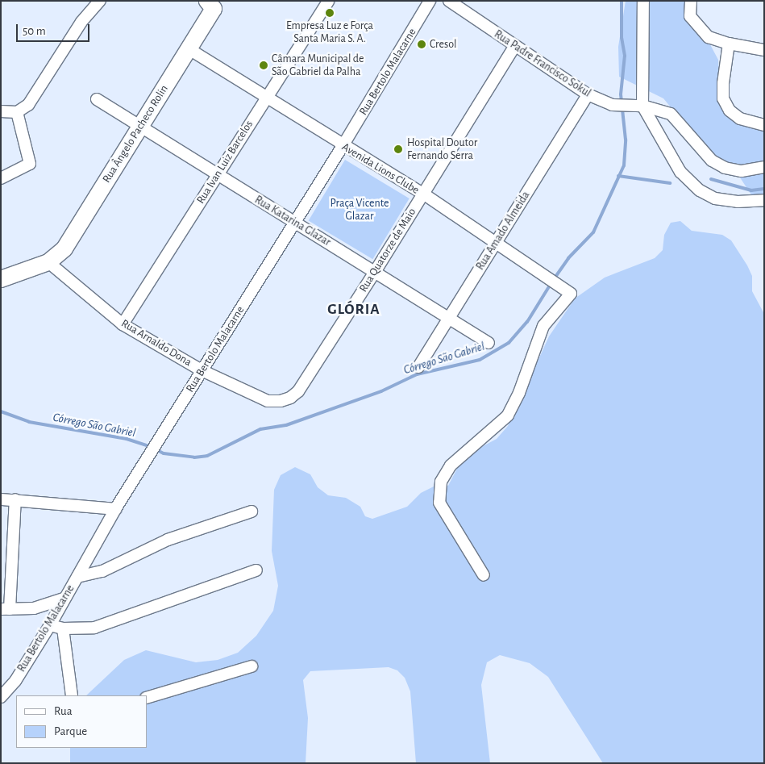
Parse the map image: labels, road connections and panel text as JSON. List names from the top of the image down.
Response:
{
  "streets": {
    "street": [
      "Rua Padre Francisco Sokul",
      "Rua Bertolo Malacarne",
      "Rua Ângelo Pacheco Rolin",
      "Rua Ivan Luiz Barcelos",
      "Avenida Lions Clube",
      "Rua Katarina Glazar",
      "Rua Amado Almeida",
      "Rua Quatorze de Maio",
      "Rua Arnaldo Dona"
    ]
  },
  "crossings": [
    ["Rua Padre Francisco Sokul", "Rua Amado Almeida"],
    ["Rua Padre Francisco Sokul", "Rua Quatorze de Maio"],
    ["Rua Bertolo Malacarne", "Avenida Lions Clube"],
    ["Rua Bertolo Malacarne", "Rua Katarina Glazar"],
    ["Rua Bertolo Malacarne", "Rua Arnaldo Dona"],
    ["Rua Ângelo Pacheco Rolin", "Avenida Lions Clube"],
    ["Rua Ângelo Pacheco Rolin", "Rua Katarina Glazar"],
    ["Rua Ângelo Pacheco Rolin", "Rua Arnaldo Dona"],
    ["Rua Ivan Luiz Barcelos", "Avenida Lions Clube"],
    ["Rua Ivan Luiz Barcelos", "Rua Katarina Glazar"],
    ["Rua Ivan Luiz Barcelos", "Rua Arnaldo Dona"],
    ["Avenida Lions Clube", "Rua Amado Almeida"],
    ["Avenida Lions Clube", "Rua Quatorze de Maio"],
    ["Rua Katarina Glazar", "Rua Amado Almeida"],
    ["Rua Katarina Glazar", "Rua Quatorze de Maio"],
    ["Rua Quatorze de Maio", "Rua Arnaldo Dona"]
  ],
  "districts": ["GLÓRIA"],
  "water": ["Córrego São Gabriel"],
  "parks": ["Praça Vicente Glazar"],
  "places": [
    "Empresa Luz e Força Santa Maria S. A.",
    "Cresol",
    "Câmara Municipal de São Gabriel da Palha",
    "Hospital Doutor Fernando Serra"
  ],
  "legend": ["Rua", "Parque"],
  "scale_bar": "50 m"
}
